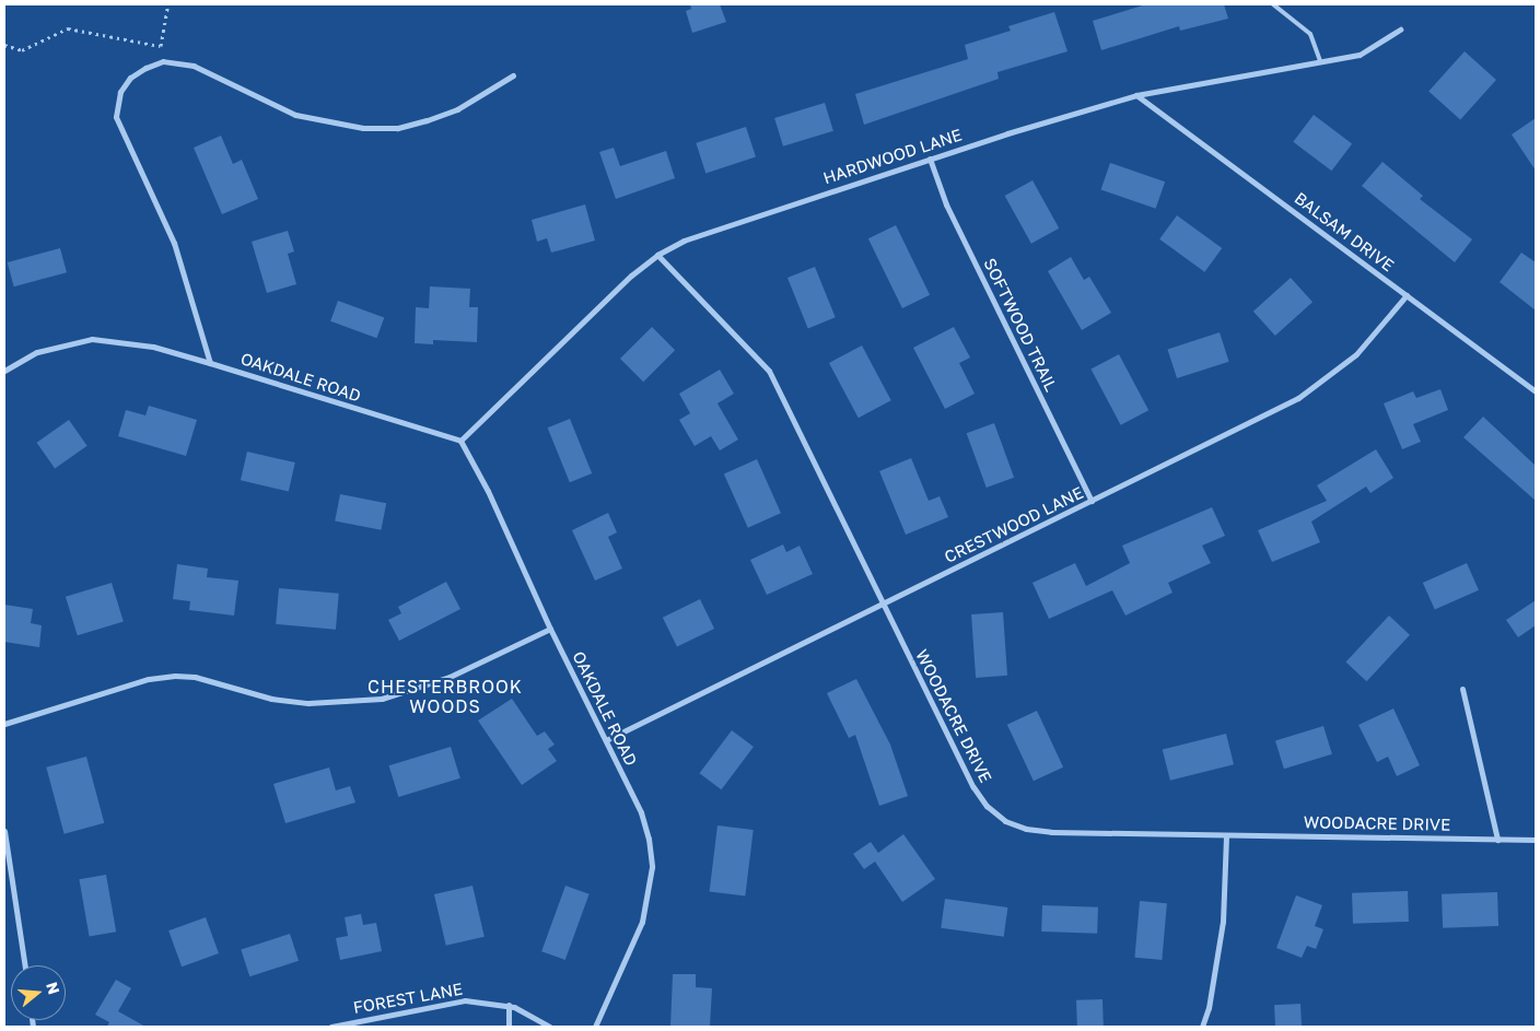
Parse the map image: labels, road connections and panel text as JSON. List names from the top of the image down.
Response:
{
  "streets": {
    "street": [
      "HARDWOOD LANE",
      "BALSAM DRIVE",
      "SOFTWOOD TRAIL",
      "OAKDALE ROAD",
      "CRESTWOOD LANE",
      "WOODACRE DRIVE",
      "FOREST LANE"
    ]
  },
  "crossings": [
    ["HARDWOOD LANE", "BALSAM DRIVE"],
    ["HARDWOOD LANE", "SOFTWOOD TRAIL"],
    ["HARDWOOD LANE", "OAKDALE ROAD"],
    ["HARDWOOD LANE", "WOODACRE DRIVE"],
    ["BALSAM DRIVE", "CRESTWOOD LANE"],
    ["SOFTWOOD TRAIL", "CRESTWOOD LANE"],
    ["OAKDALE ROAD", "CRESTWOOD LANE"],
    ["CRESTWOOD LANE", "WOODACRE DRIVE"]
  ],
  "districts": ["CHESTERBROOK WOODS"],
  "north": "right"
}
